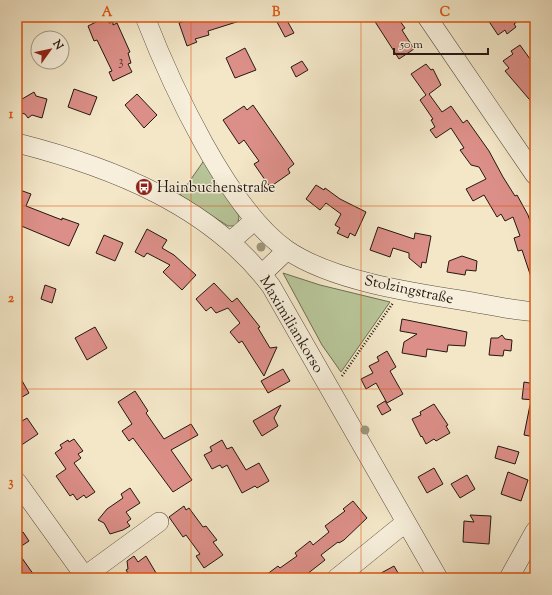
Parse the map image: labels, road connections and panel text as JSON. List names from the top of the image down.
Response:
{
  "streets": {
    "street": ["Stolzingstraße", "Maximiliankorso"]
  },
  "places": {
    "bus stop": ["Hainbuchenstraße"]
  },
  "house_numbers": ["3"],
  "scale_bar": "50 m",
  "north": "top right",
  "grid": {
    "columns": ["A", "B", "C"],
    "rows": ["1", "2", "3"]
  }
}
